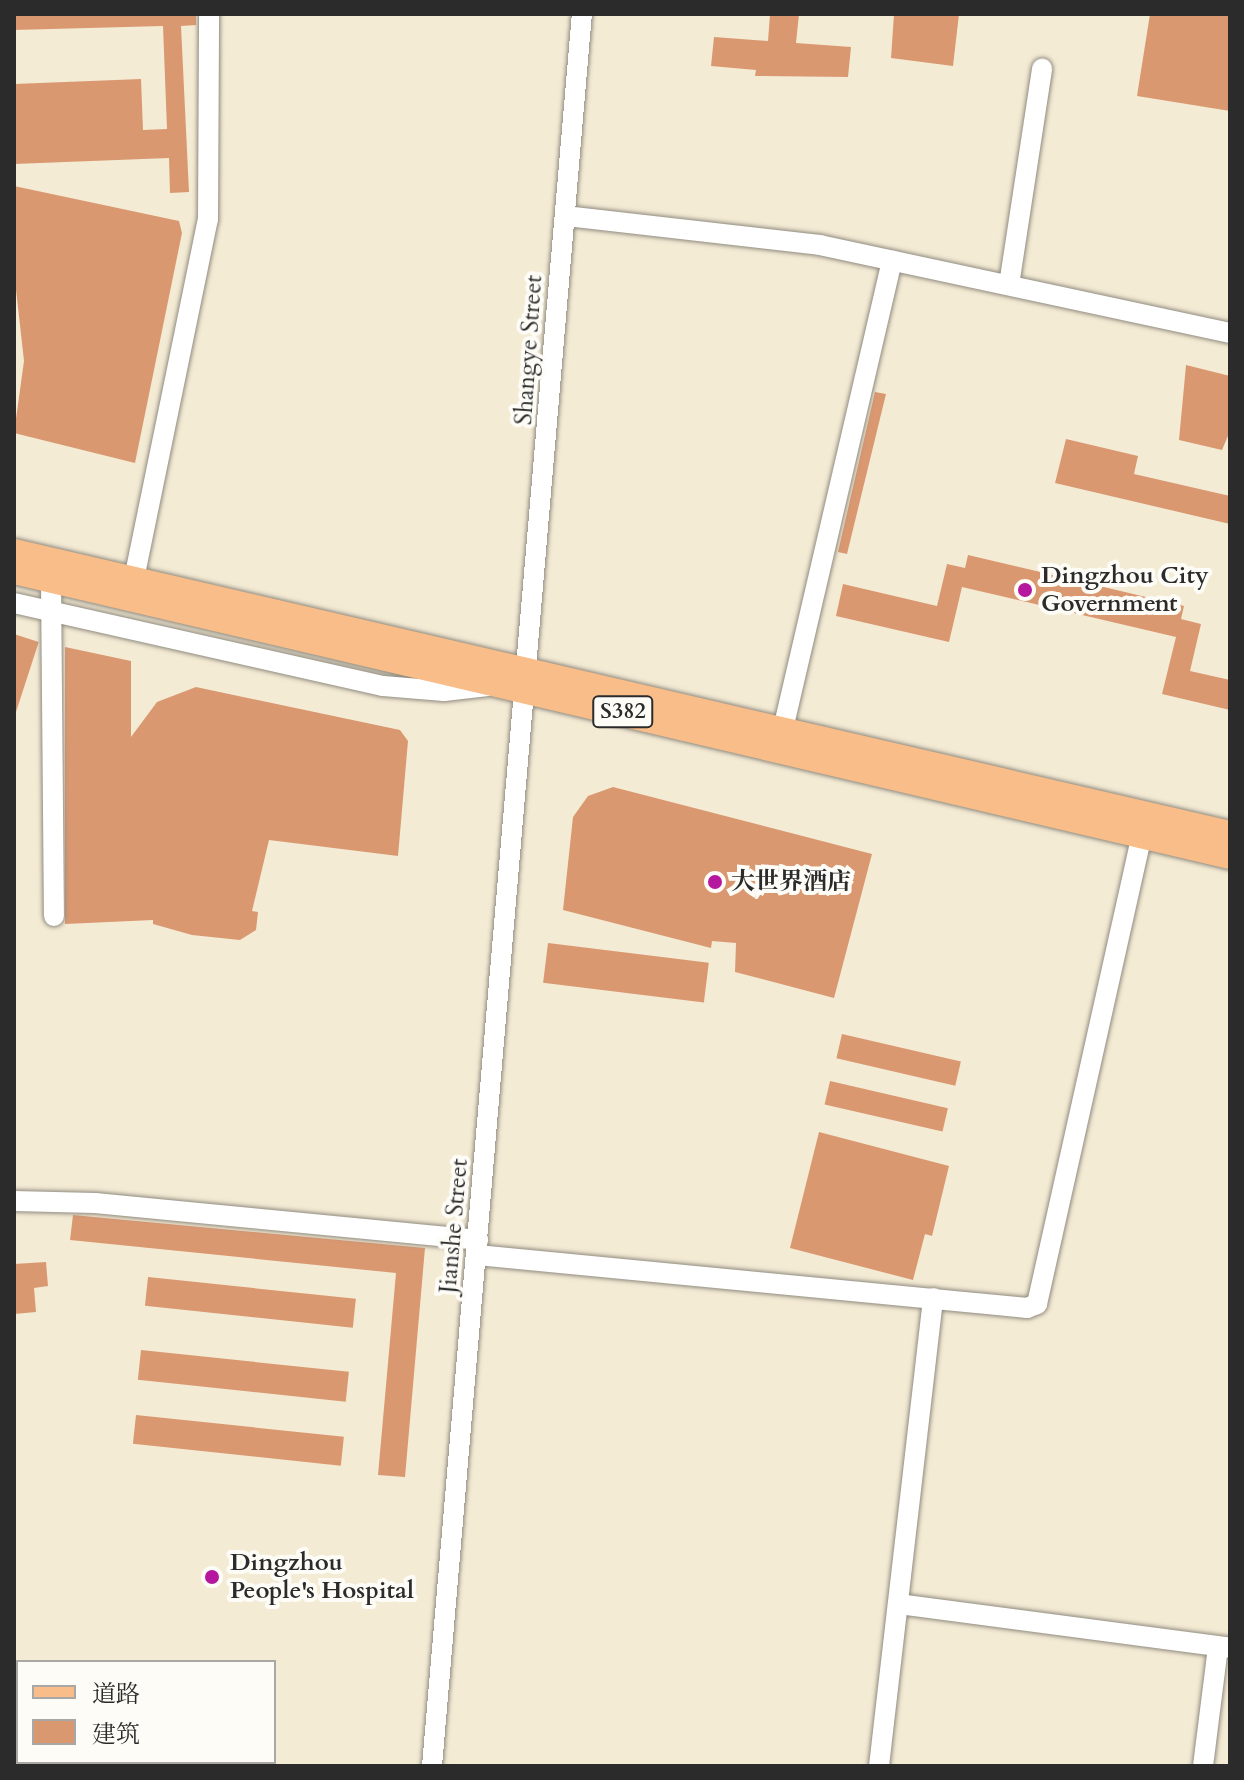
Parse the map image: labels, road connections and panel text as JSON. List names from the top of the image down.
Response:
{
  "streets": {
    "main road": ["S382"],
    "street": ["Shangye Street", "Jianshe Street"]
  },
  "crossings": [
    ["Shangye Street", "S382"],
    ["Shangye Street", "Jianshe Street"],
    ["S382", "Jianshe Street"]
  ],
  "places": ["Dingzhou City Government", "大世界酒店", "Dingzhou People's Hospital"],
  "legend": ["道路", "建筑"]
}
